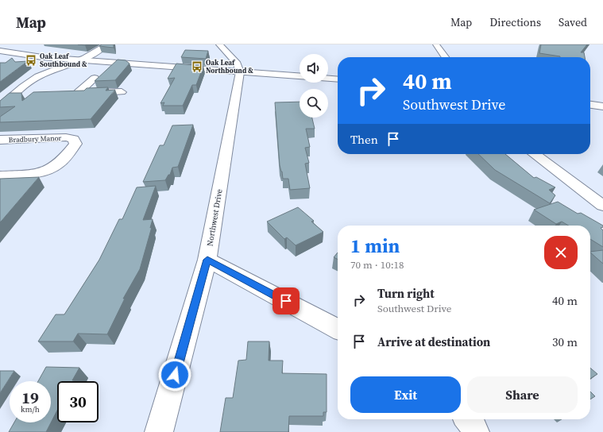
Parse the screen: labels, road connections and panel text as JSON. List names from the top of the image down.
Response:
{
  "streets": {
    "street": ["Bradbury Manor", "Northwest Drive"]
  },
  "places": {
    "bus stop": ["Oak Leaf Southbound &", "Oak Leaf Northbound &"]
  },
  "page": {
    "header": "Map",
    "nav": ["Map", "Directions", "Saved"],
    "turn": ["40 m", "Southwest Drive"],
    "then": "Then",
    "heading": ["1 min", "70 m · 10:18"],
    "list": [
      {
        "name": "Turn right",
        "note": "Southwest Drive",
        "value": "40 m"
      },
      {
        "name": "Arrive at destination",
        "value": "30 m"
      }
    ],
    "buttons": ["Exit", "Share"],
    "speed": "19 km/h",
    "limit": "30"
  }
}
